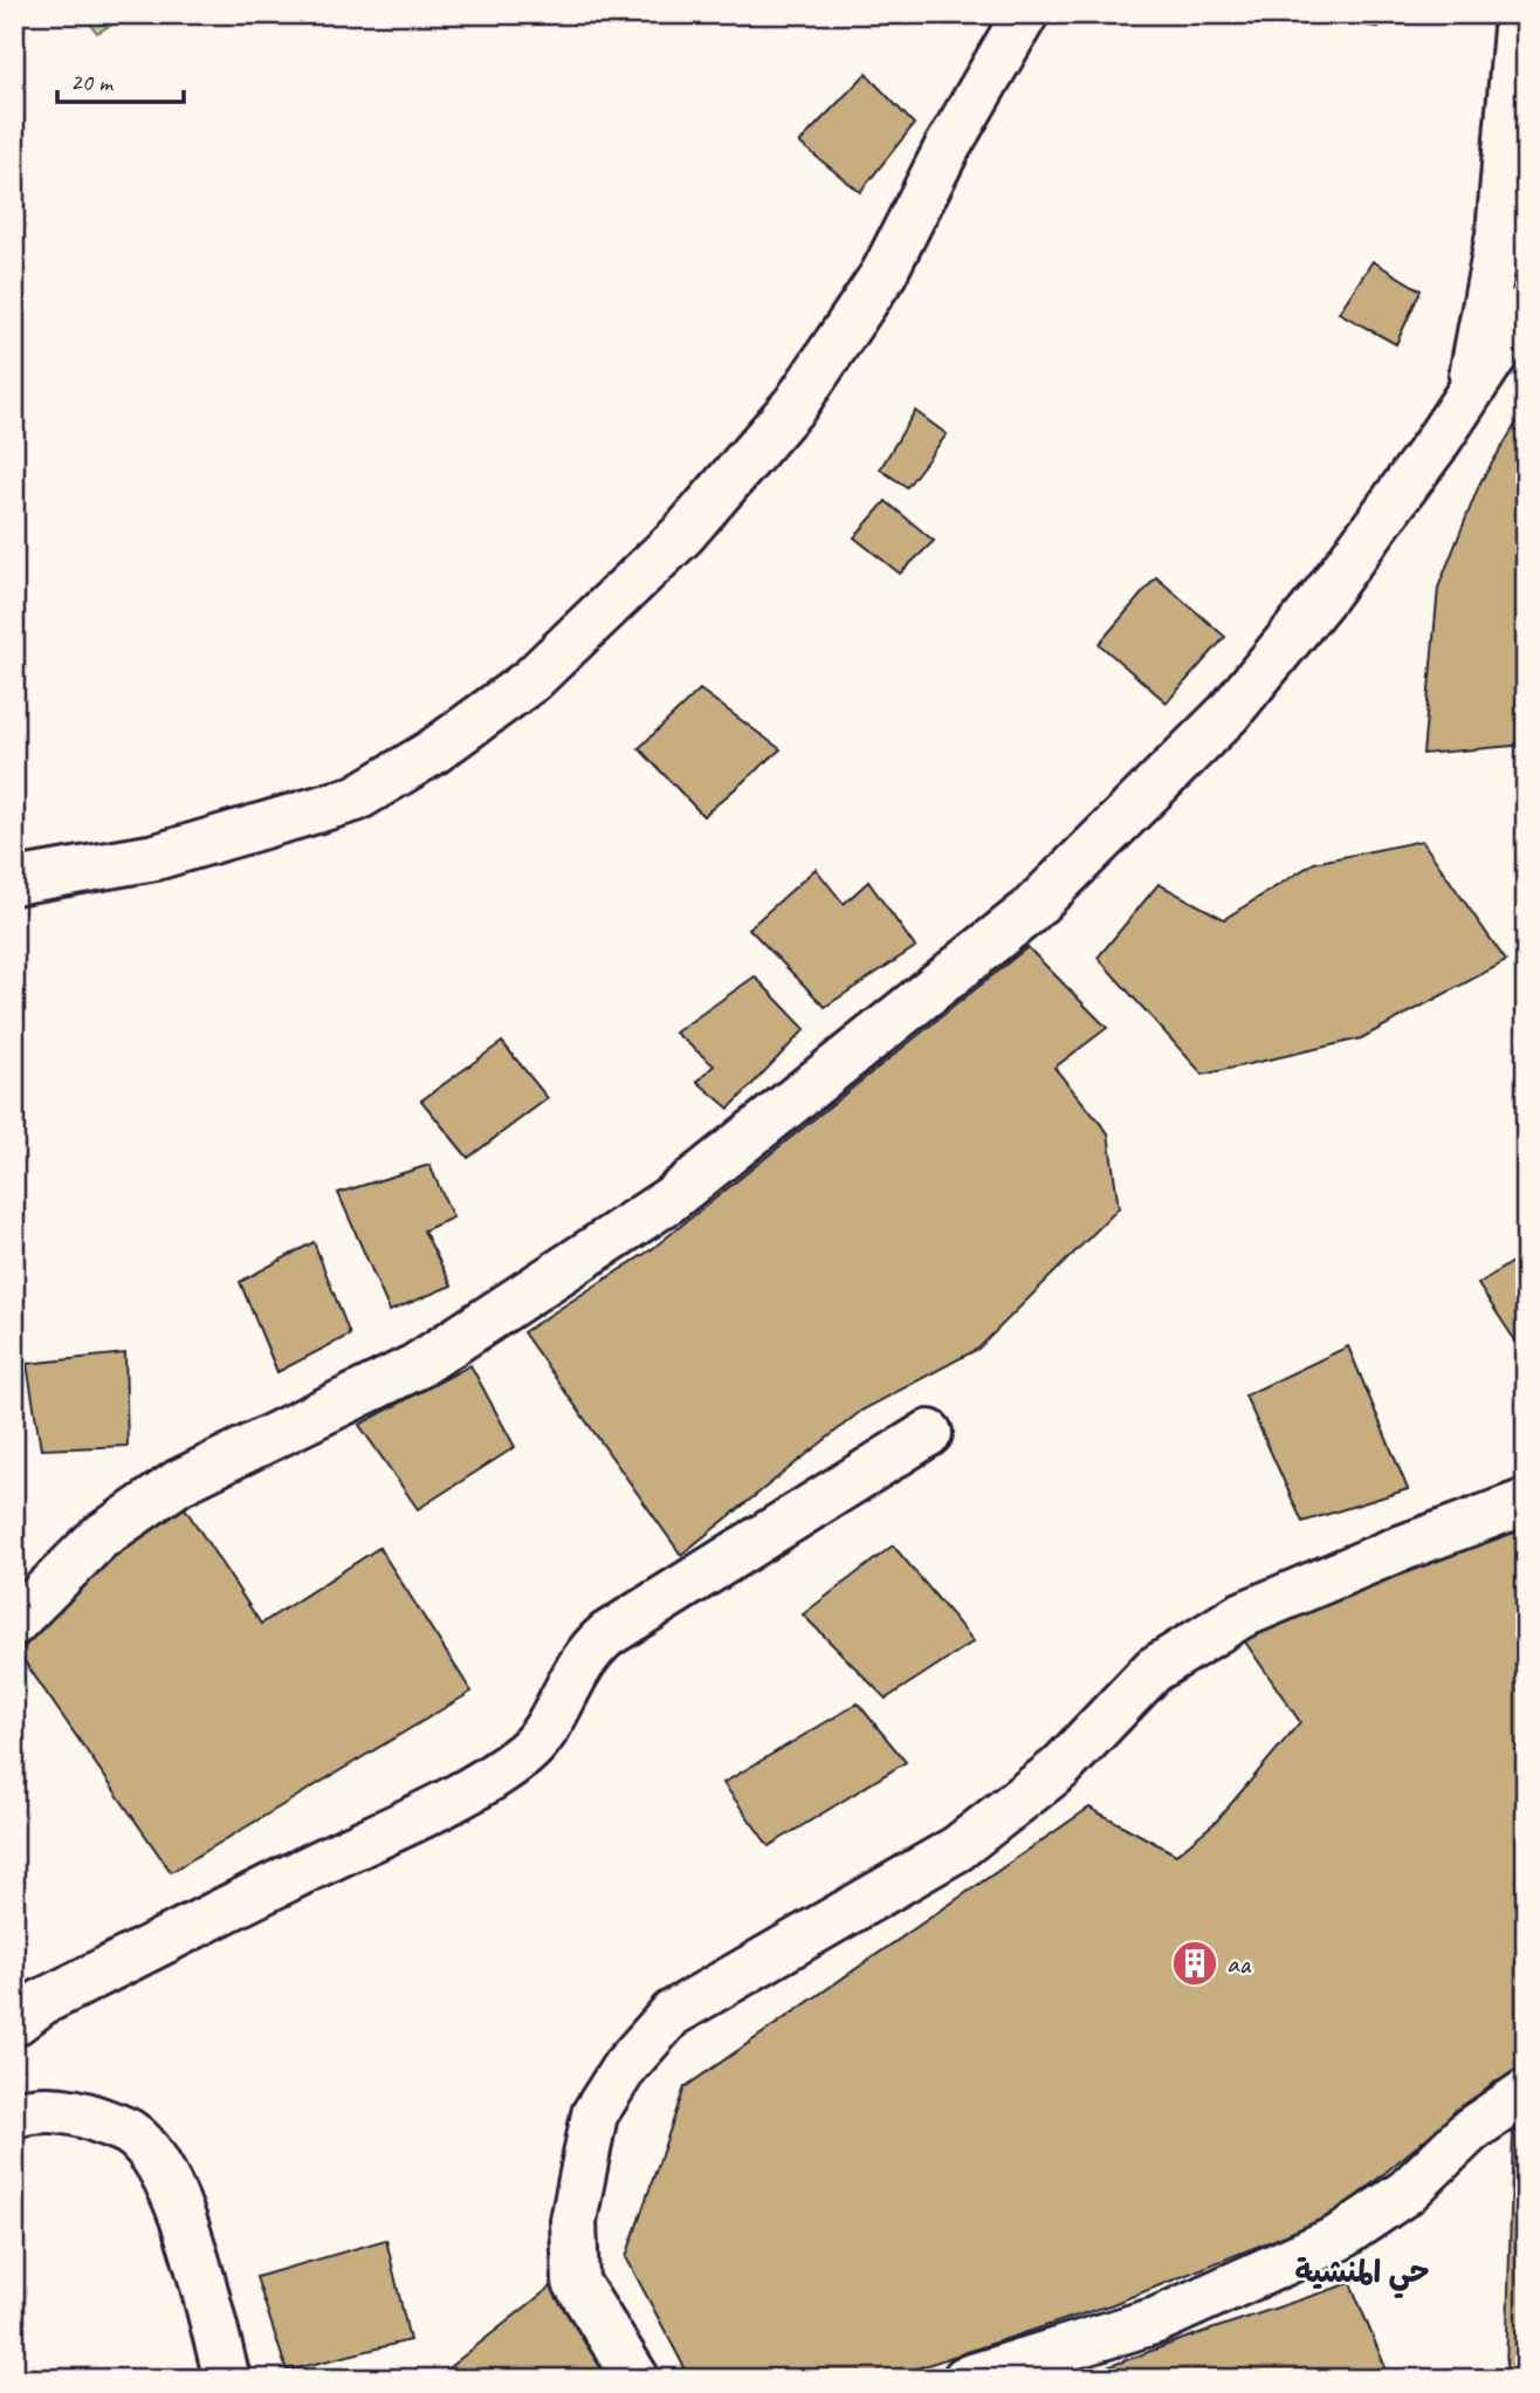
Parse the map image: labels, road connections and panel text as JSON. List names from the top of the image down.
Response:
{
  "districts": ["حي المنشية"],
  "places": {
    "building": ["aa"]
  },
  "scale_bar": "20 m"
}
